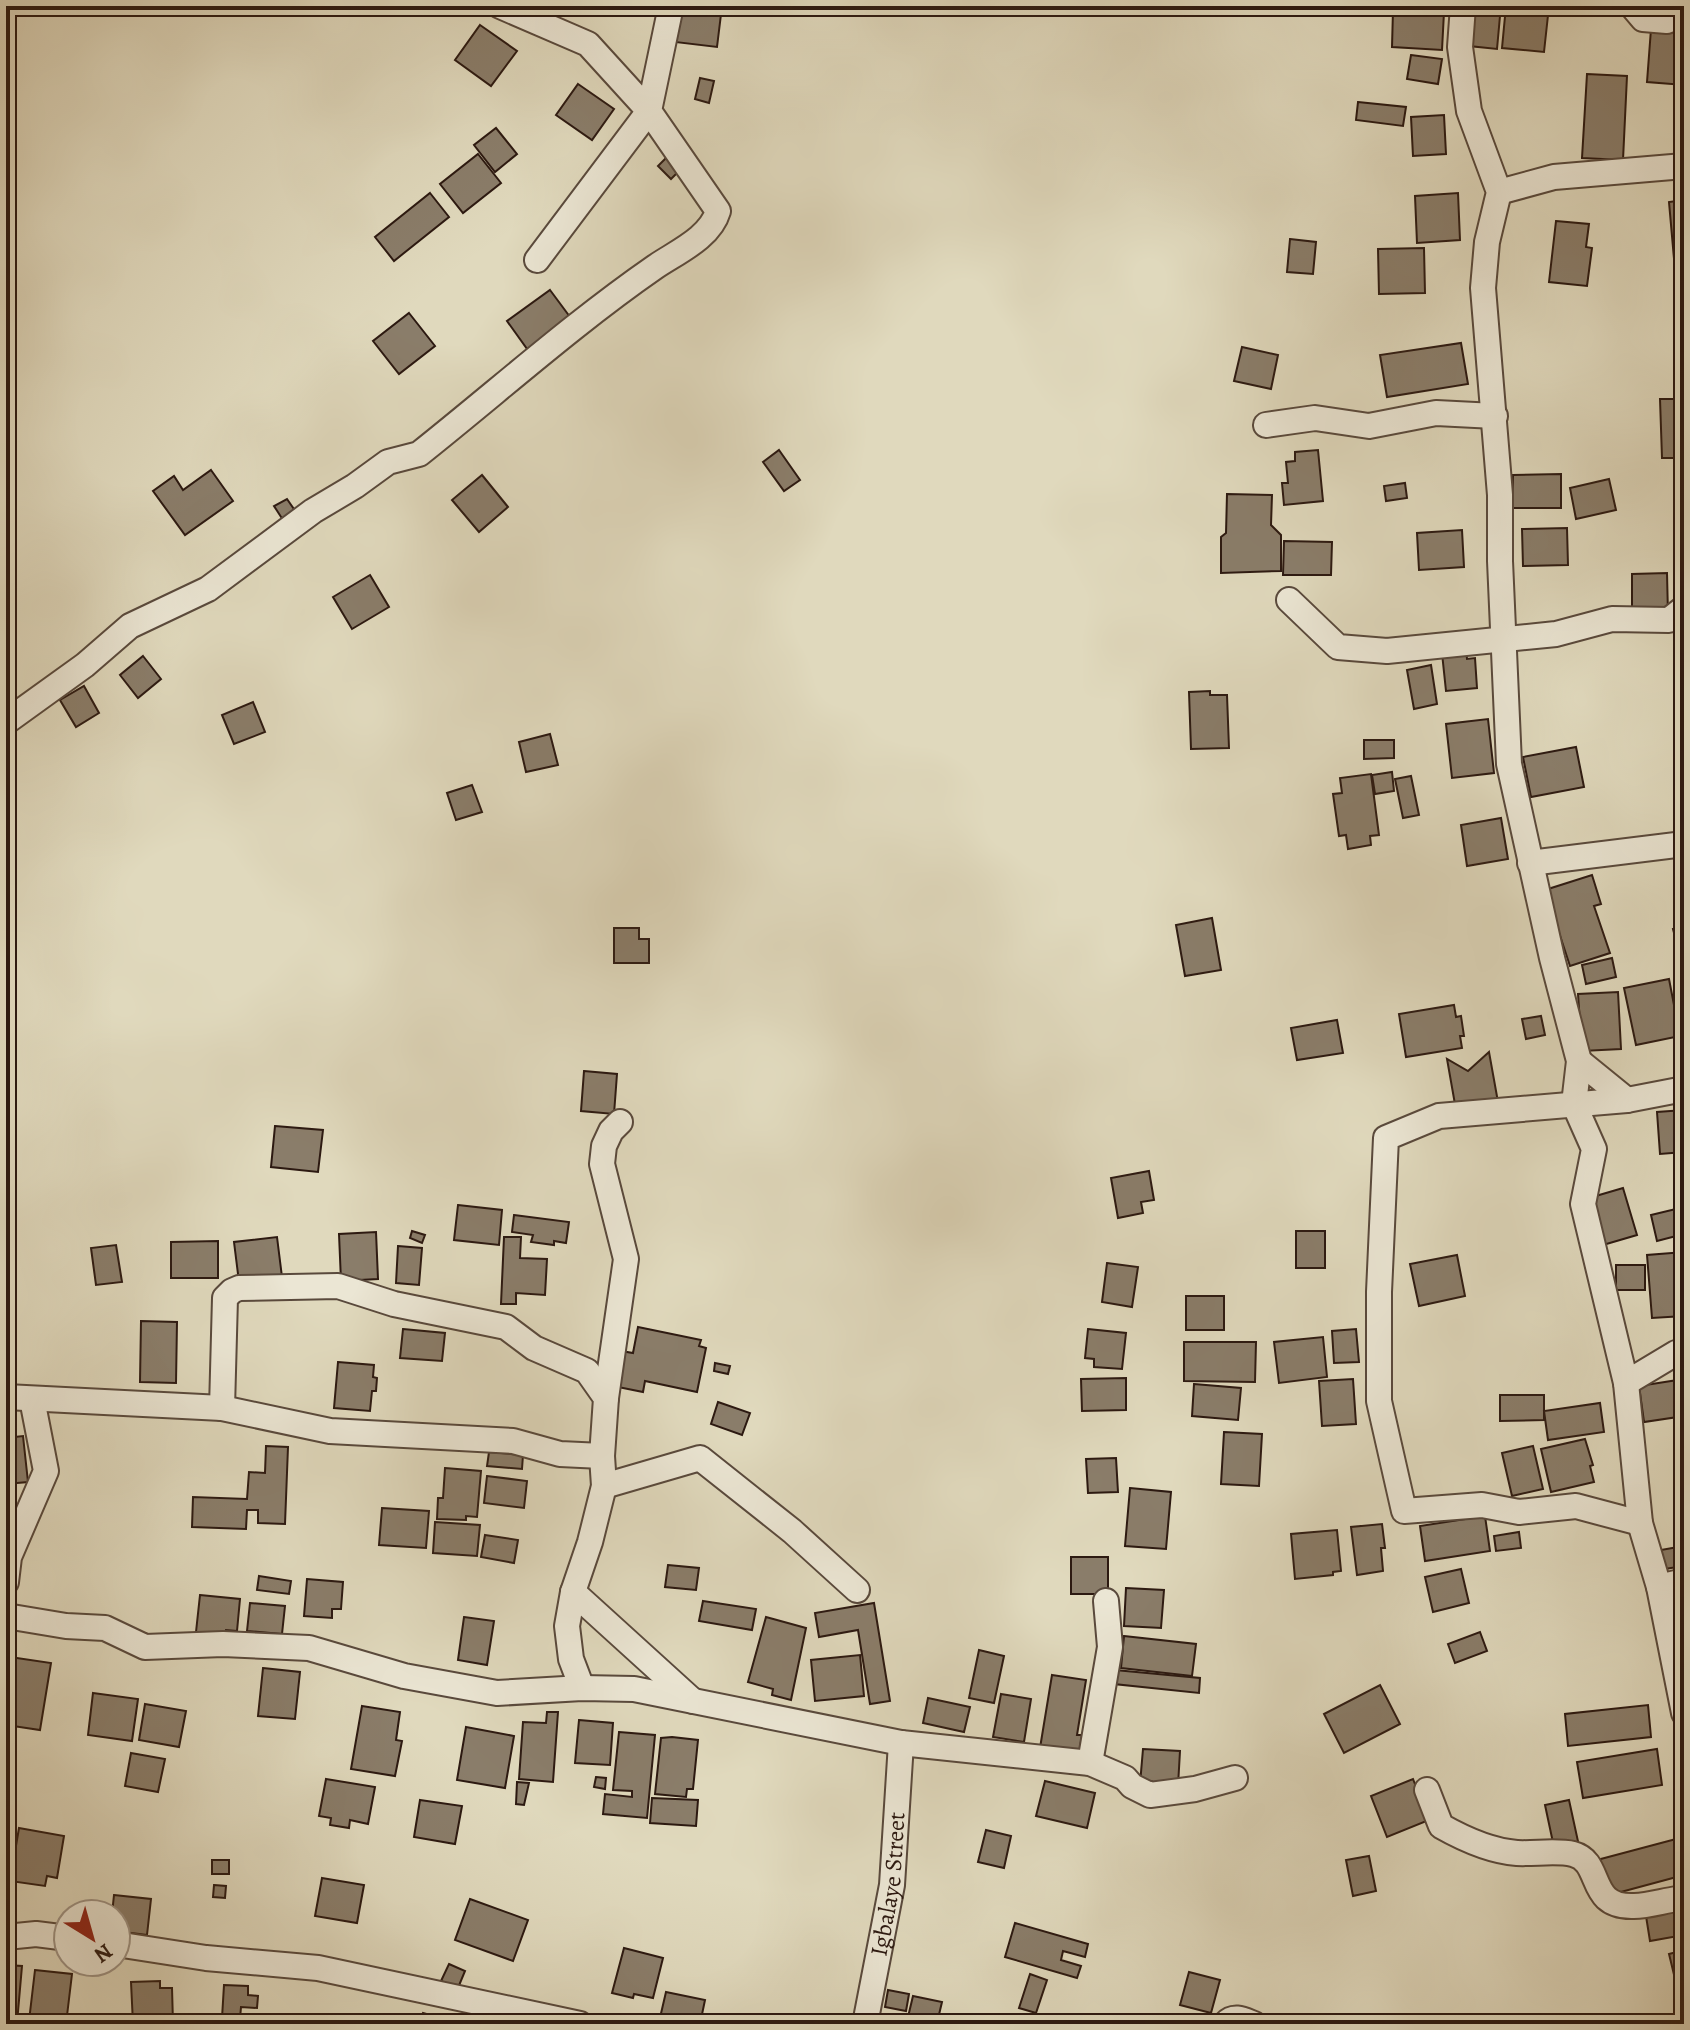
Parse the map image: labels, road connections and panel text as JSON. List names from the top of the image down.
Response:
{
  "streets": {
    "street": ["Igbalaye Street"]
  },
  "north": "bottom right"
}
